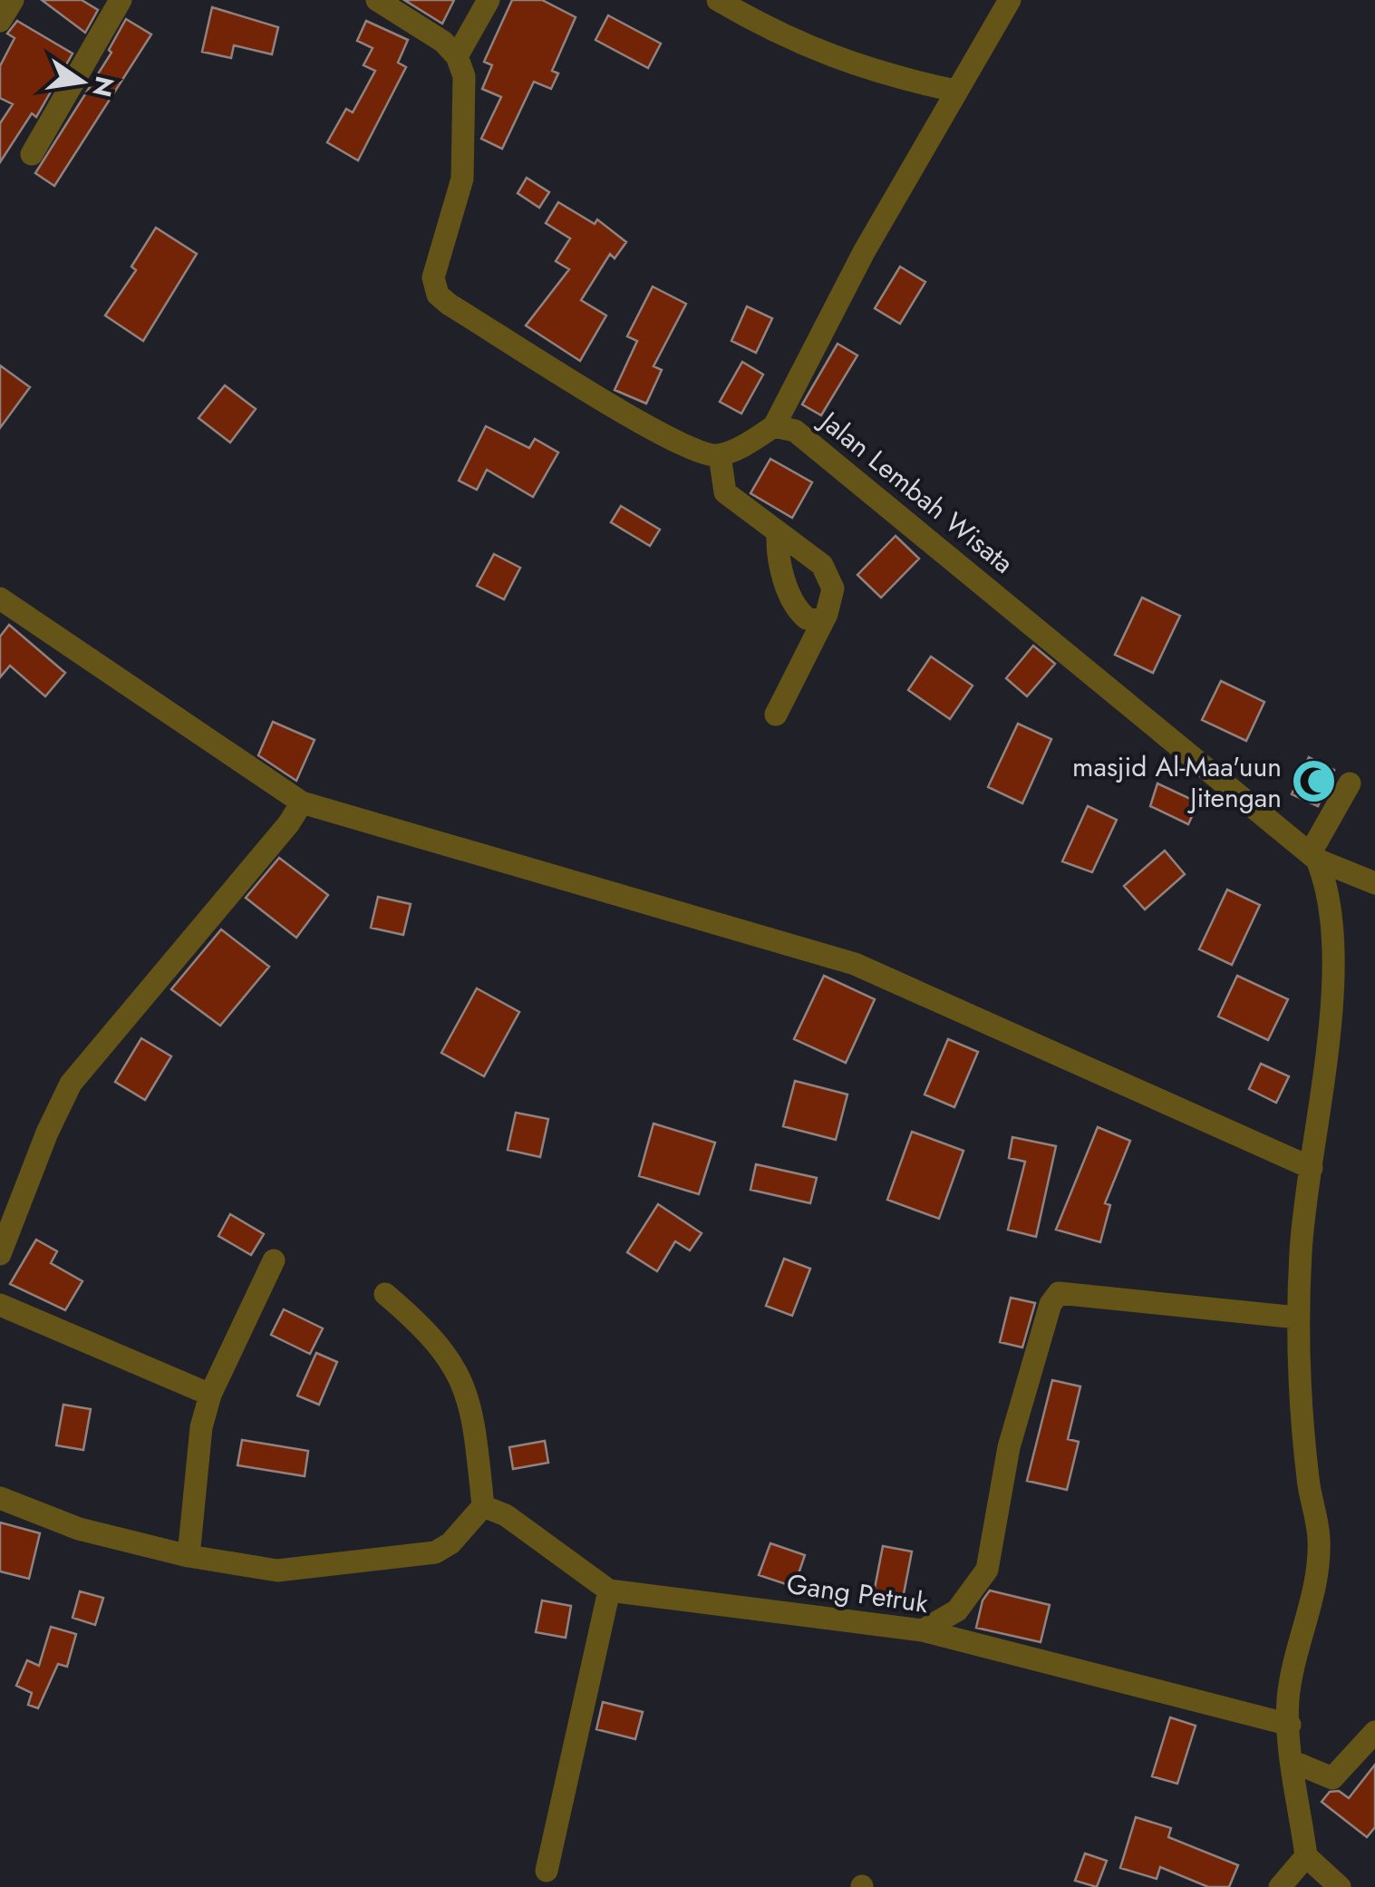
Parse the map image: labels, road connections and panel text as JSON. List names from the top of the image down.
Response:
{
  "streets": {
    "street": ["Jalan Lembah Wisata", "Gang Petruk"]
  },
  "places": {
    "mosque": ["masjid Al-Maa'uun Jitengan"]
  },
  "north": "right"
}
